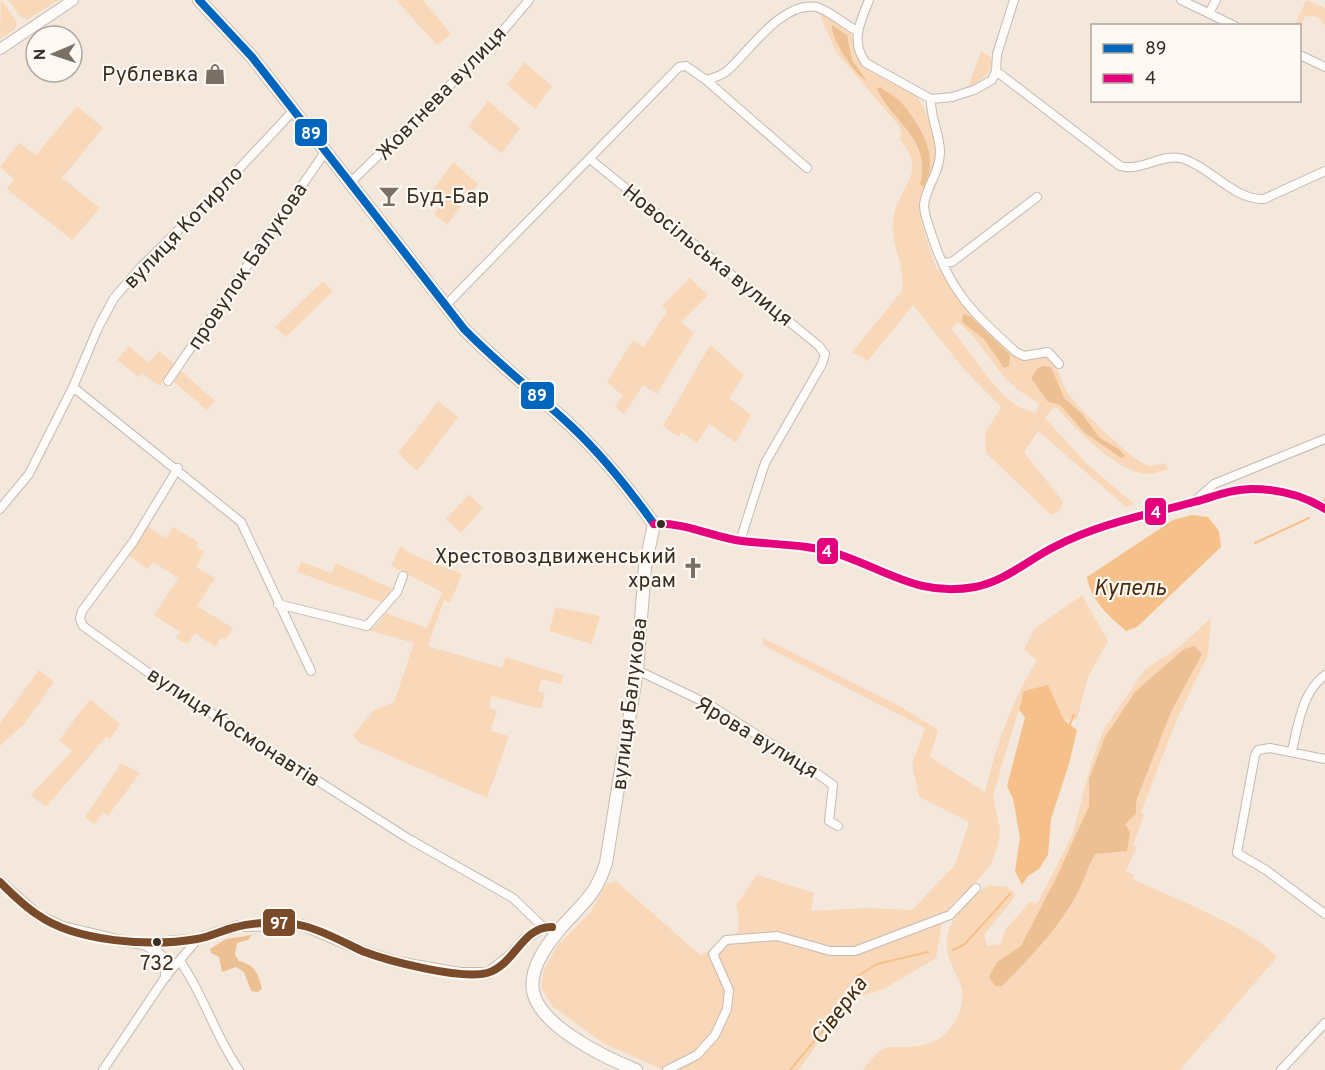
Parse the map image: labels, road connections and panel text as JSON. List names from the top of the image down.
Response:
{
  "streets": {
    "main road": ["вулиця Балукова"],
    "street": [
      "Жовтнева вулиця",
      "вулиця Котирло",
      "Новосільська вулиця",
      "провулок Балукова",
      "вулиця Космонавтів",
      "Ярова вулиця"
    ]
  },
  "crossings": [
    ["вулиця Балукова", "Ярова вулиця"]
  ],
  "water": ["Купель", "Сіверка"],
  "places": {
    "shop": ["Рублевка"],
    "bar": ["Буд-Бар"],
    "church": ["Хрестовоздвиженський храм"],
    "other": ["732"]
  },
  "lines": ["transit line 89", "transit line 4", "transit line 97"],
  "legend": ["89", "4"],
  "north": "left"
}
